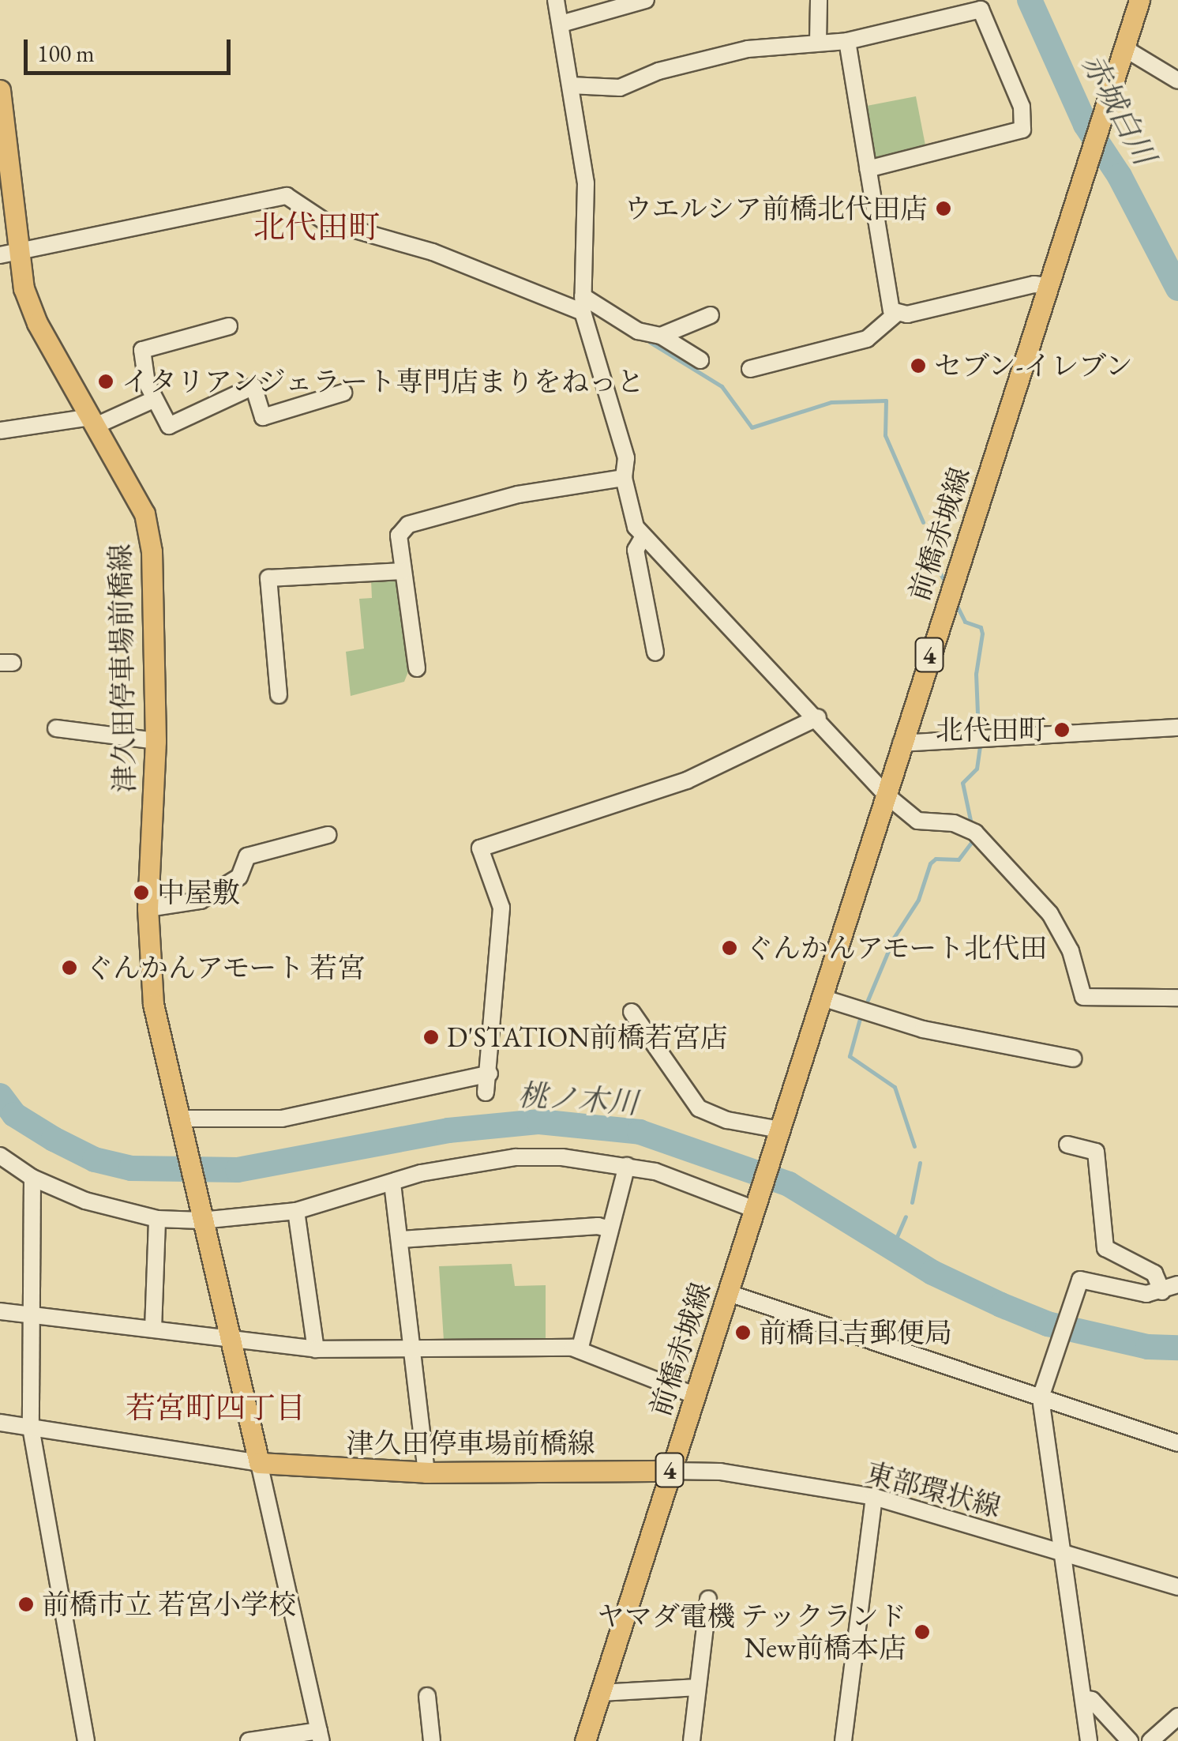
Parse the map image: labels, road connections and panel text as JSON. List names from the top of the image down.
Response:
{
  "streets": {
    "main road": ["前橋赤城線", "4", "津久田停車場前橋線"],
    "street": ["東部環状線"]
  },
  "crossings": [
    ["前橋赤城線", "4"],
    ["前橋赤城線", "津久田停車場前橋線"],
    ["前橋赤城線", "東部環状線"],
    ["津久田停車場前橋線", "東部環状線"]
  ],
  "districts": ["北代田町", "若宮町四丁目"],
  "water": ["赤城白川", "桃ノ木川"],
  "places": [
    "ウエルシア前橋北代田店",
    "セブン-イレブン",
    "イタリアンジェラート専門店まりをねっと",
    "北代田町",
    "中屋敷",
    "ぐんかんアモート北代田",
    "ぐんかんアモート 若宮",
    "D'STATION前橋若宮店",
    "前橋日吉郵便局",
    "前橋市立 若宮小学校",
    "ヤマダ電機 テックランド New前橋本店"
  ],
  "scale_bar": "100 m"
}
